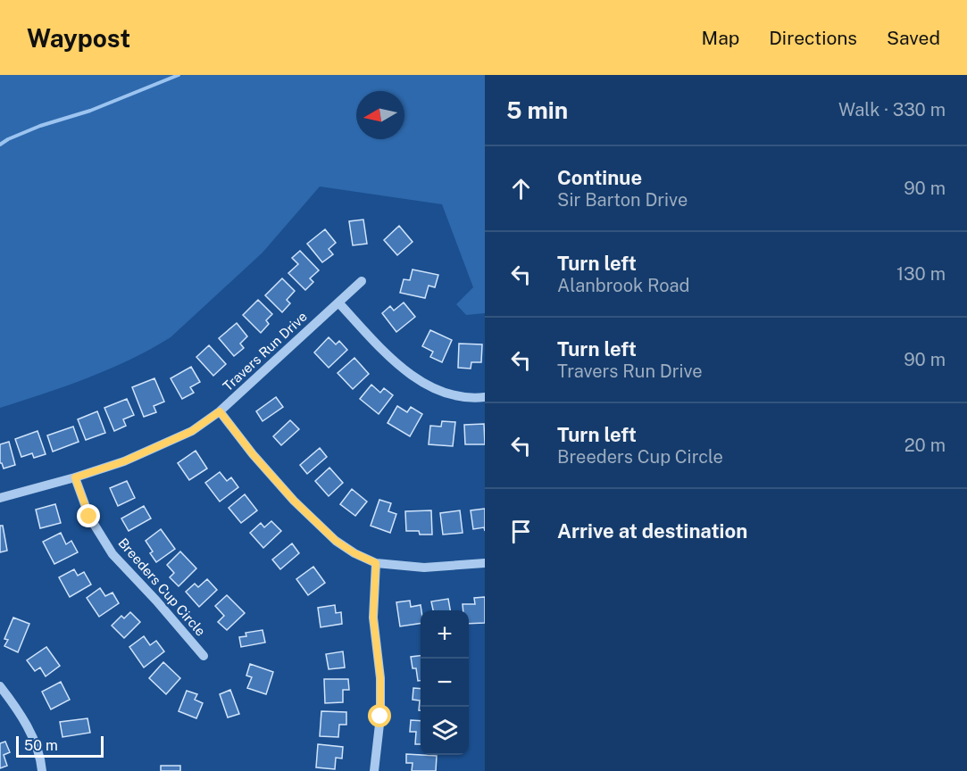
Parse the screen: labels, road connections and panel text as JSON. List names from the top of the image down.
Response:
{
  "streets": {
    "street": ["Travers Run Drive", "Breeders Cup Circle"]
  },
  "crossings": [
    ["Travers Run Drive", "Breeders Cup Circle"]
  ],
  "scale_bar": "50 m",
  "north": "left",
  "page": {
    "header": "Waypost",
    "nav": ["Map", "Directions", "Saved"],
    "heading": ["5 min", "Walk · 330 m"],
    "list": [
      ["Continue", "Sir Barton Drive", "90 m"],
      ["Turn left", "Alanbrook Road", "130 m"],
      ["Turn left", "Travers Run Drive", "90 m"],
      ["Turn left", "Breeders Cup Circle", "20 m"],
      "Arrive at destination"
    ],
    "map_buttons": ["+", "−"],
    "scale": "50 m"
  }
}
